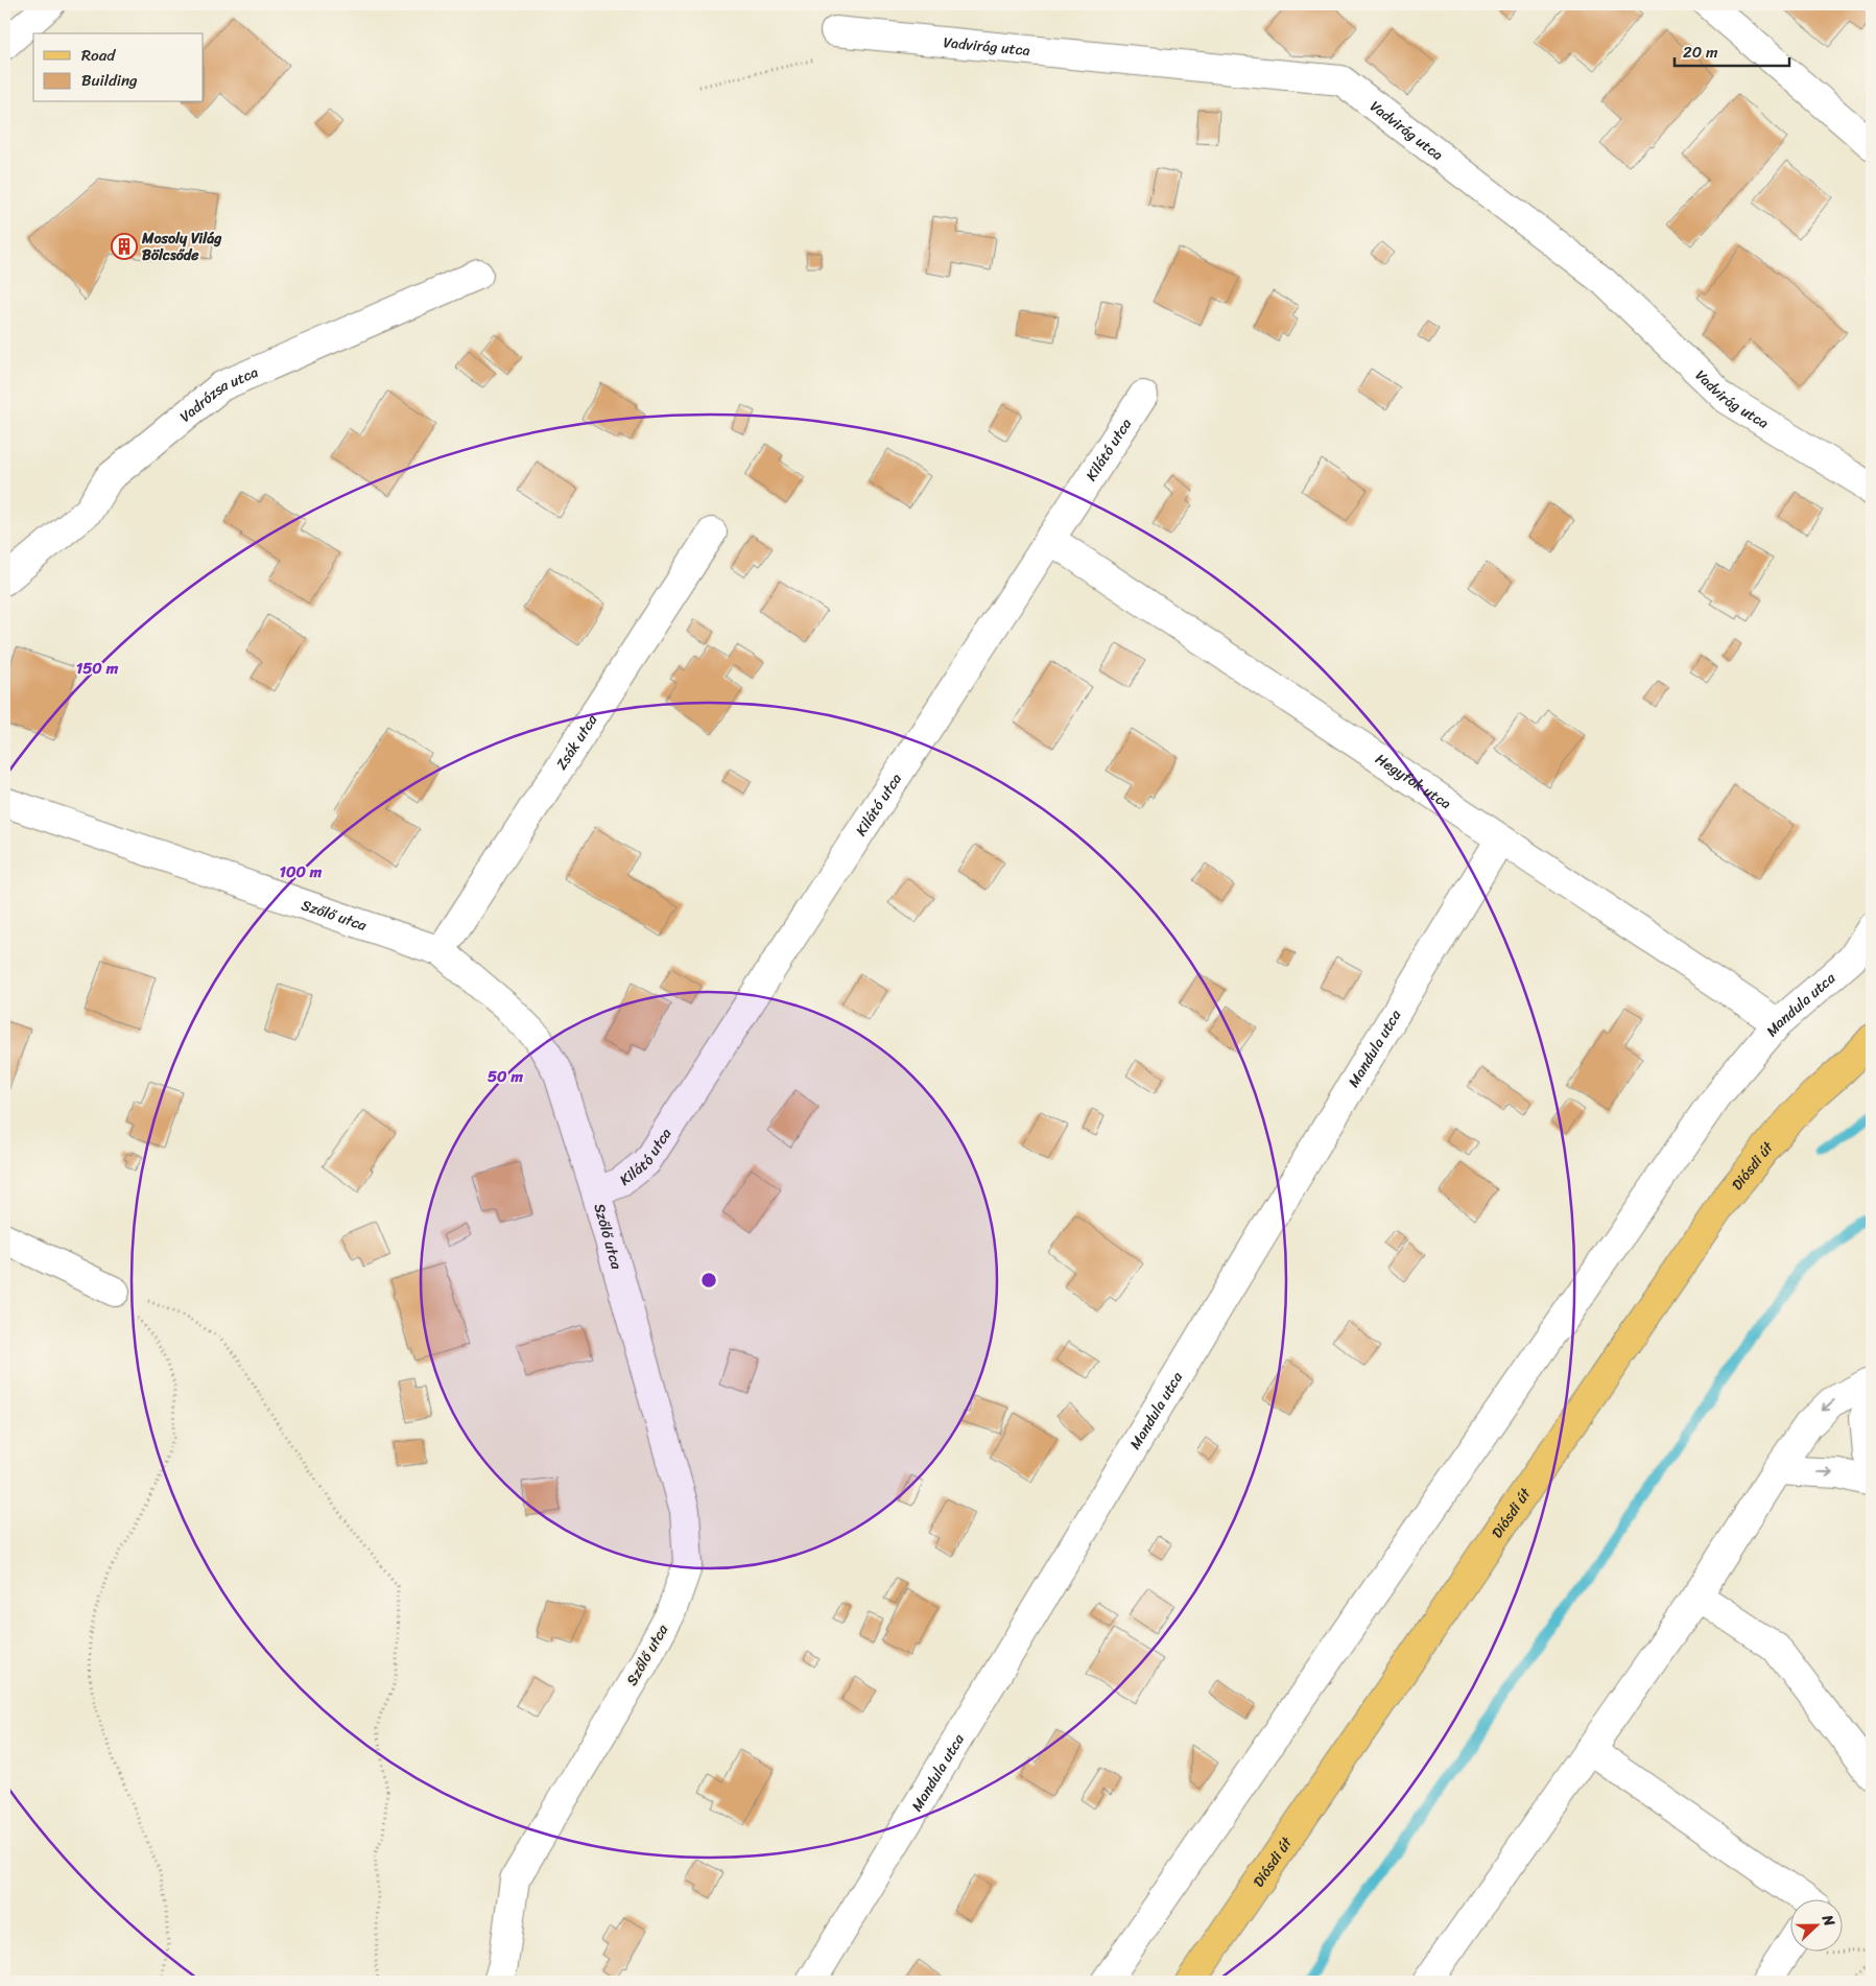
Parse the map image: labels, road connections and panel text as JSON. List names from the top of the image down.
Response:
{
  "streets": {
    "main road": ["Diósdi út"],
    "street": [
      "Vadvirág utca",
      "Vadrózsa utca",
      "Kilátó utca",
      "Zsák utca",
      "Hegyfok utca",
      "Szőlő utca",
      "Mandula utca"
    ]
  },
  "crossings": [
    ["Kilátó utca", "Hegyfok utca"],
    ["Kilátó utca", "Szőlő utca"],
    ["Zsák utca", "Szőlő utca"],
    ["Hegyfok utca", "Mandula utca"]
  ],
  "places": {
    "building": ["Mosoly Világ Bölcsőde"]
  },
  "legend": ["Road", "Building"],
  "scale_bar": "20 m",
  "north": "right",
  "rings": ["150 m", "100 m", "50 m"]
}
